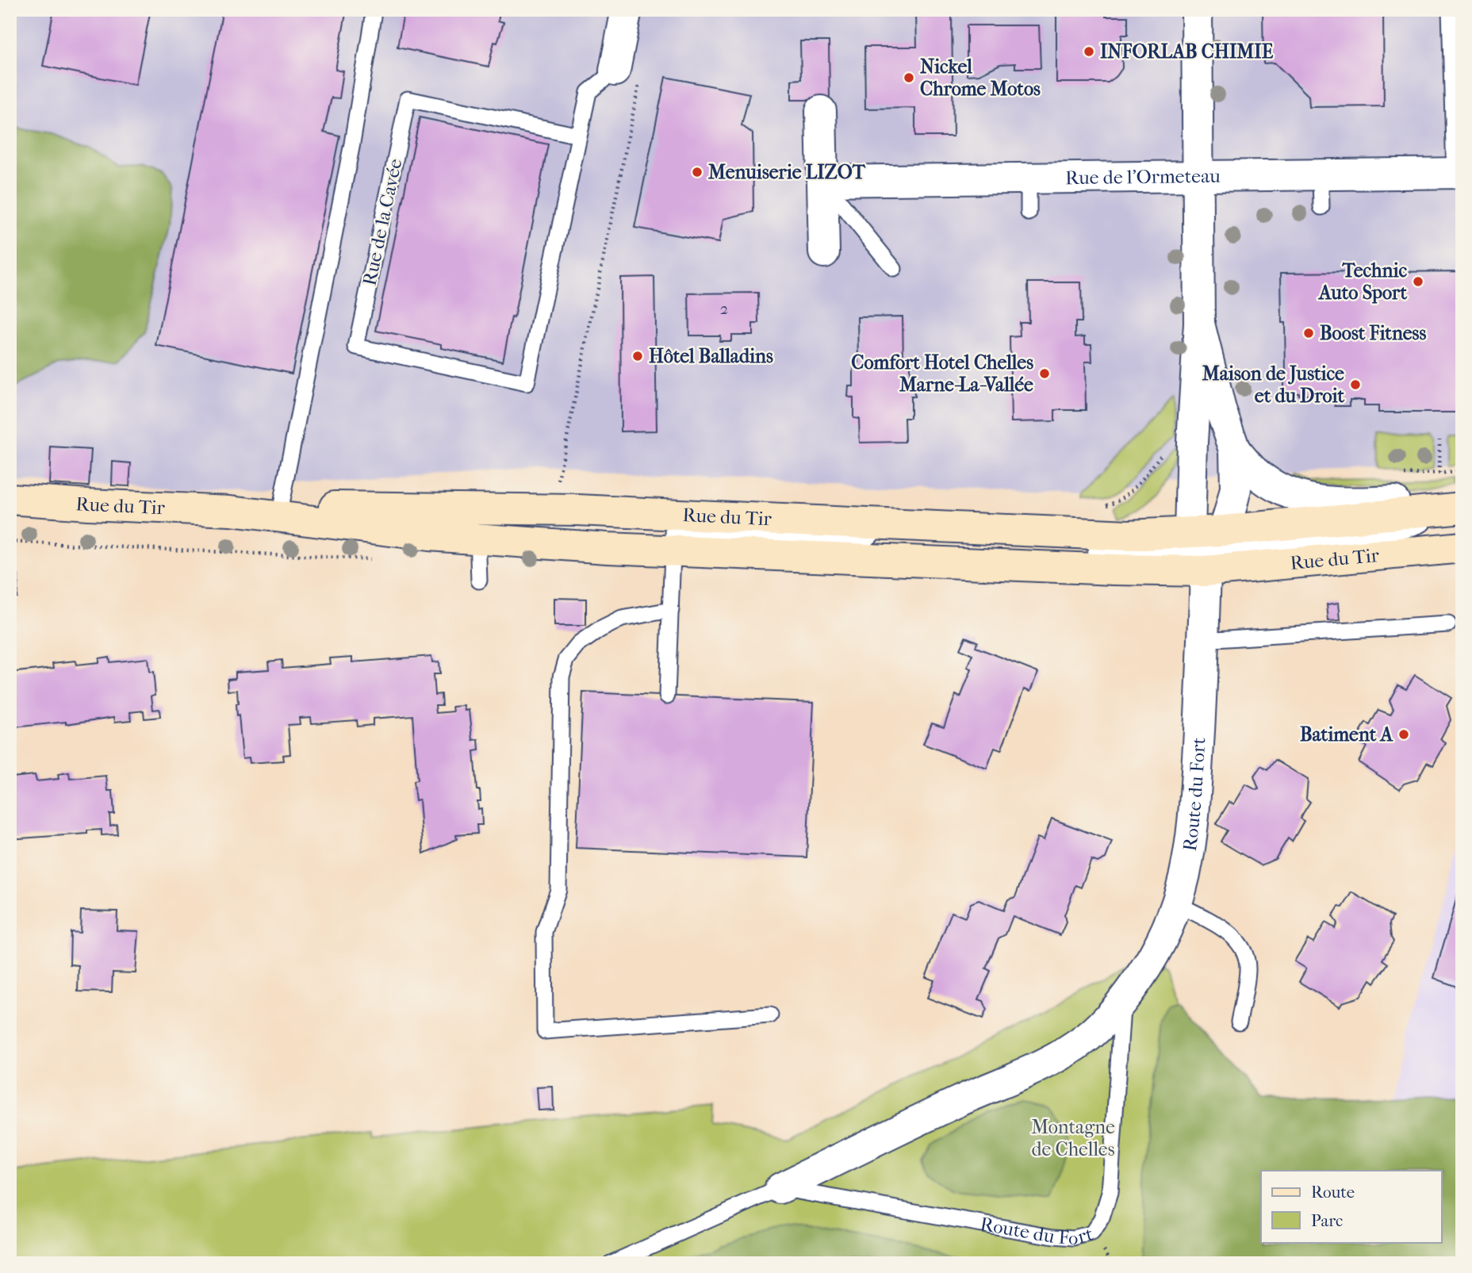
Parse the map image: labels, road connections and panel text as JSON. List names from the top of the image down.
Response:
{
  "streets": {
    "main road": ["Rue du Tir"],
    "street": ["Rue de l'Ormeteau", "Route du Fort"],
    "lane": ["Rue de la Cavée"]
  },
  "crossings": [
    ["Rue du Tir", "Route du Fort"]
  ],
  "parks": ["Montagne de Chelles"],
  "places": [
    "INFORLAB CHIMIE",
    "Nickel Chrome Motos",
    "Menuiserie LIZOT",
    "Technic Auto Sport",
    "Boost Fitness",
    "Hôtel Balladins",
    "Comfort Hotel Chelles Marne-La-Vallée",
    "Maison de Justice et du Droit",
    "Batiment A"
  ],
  "house_numbers": ["2"],
  "legend": ["Route", "Parc"]
}
